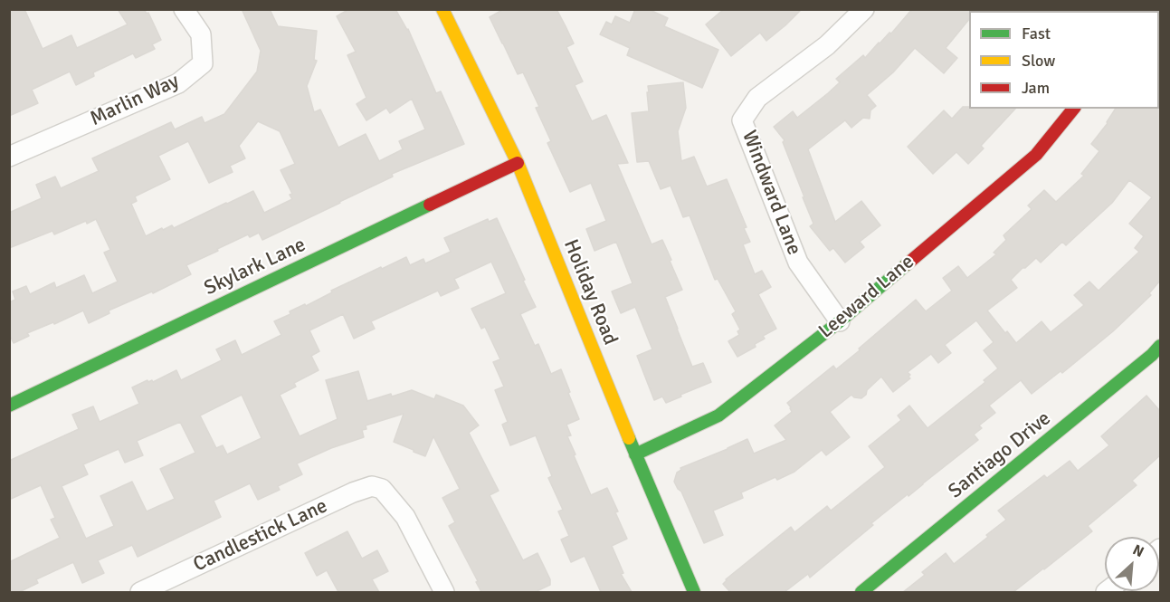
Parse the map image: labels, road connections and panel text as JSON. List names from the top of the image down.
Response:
{
  "streets": {
    "street": [
      "Marlin Way",
      "Windward Lane",
      "Skylark Lane",
      "Holiday Road",
      "Leeward Lane",
      "Santiago Drive",
      "Candlestick Lane"
    ]
  },
  "crossings": [
    ["Windward Lane", "Leeward Lane"],
    ["Skylark Lane", "Holiday Road"],
    ["Holiday Road", "Leeward Lane"]
  ],
  "legend": ["Fast", "Slow", "Jam"],
  "north": "top right"
}
